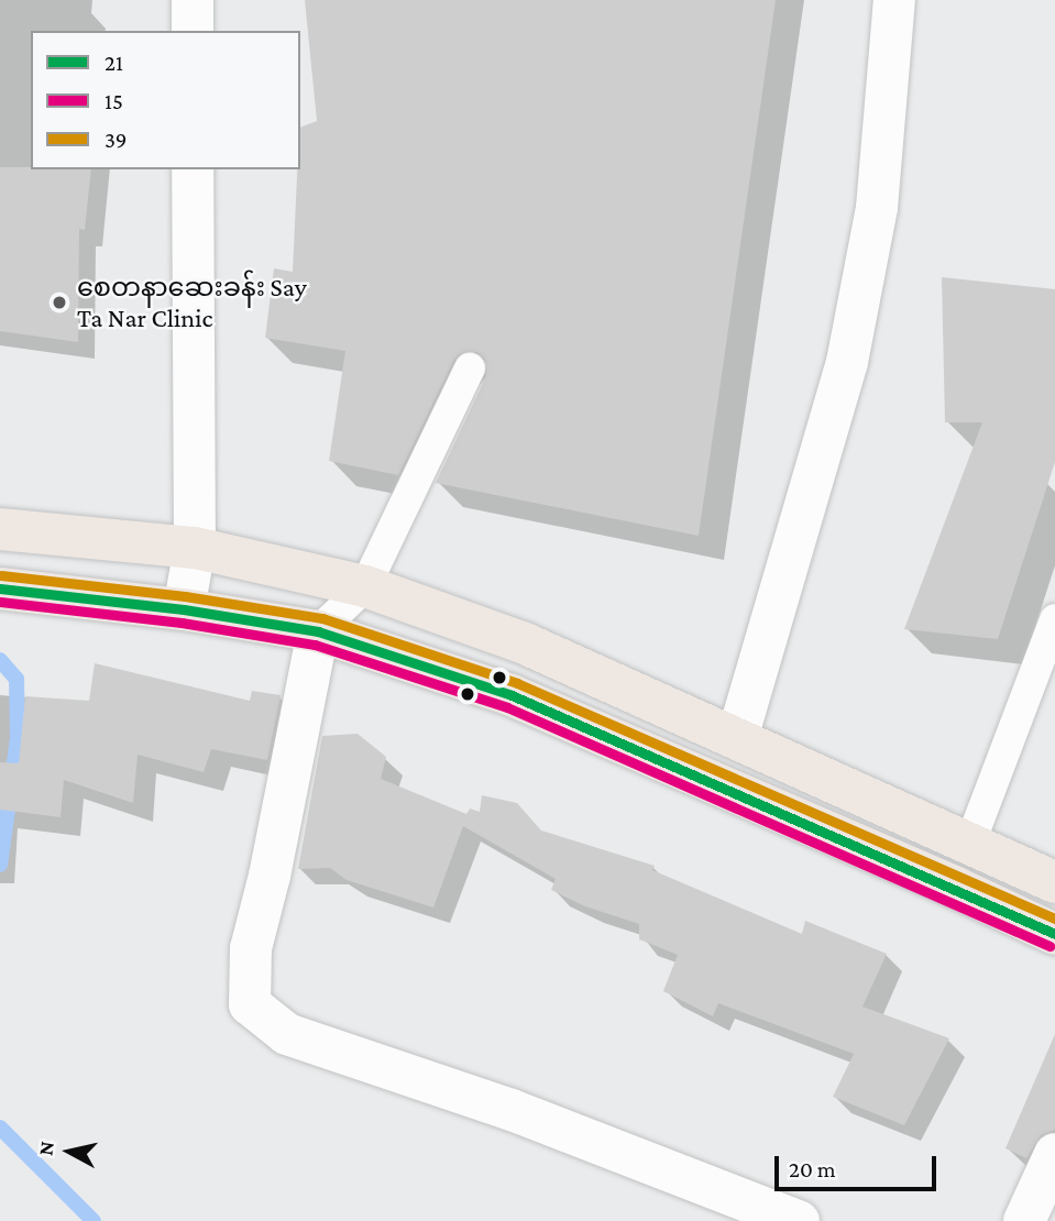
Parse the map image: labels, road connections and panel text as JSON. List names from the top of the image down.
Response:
{
  "places": ["စေတနာဆေးခန်း Say Ta Nar Clinic"],
  "lines": ["transit line 39", "transit line 21", "transit line 15"],
  "legend": ["21", "15", "39"],
  "scale_bar": "20 m",
  "north": "left"
}
